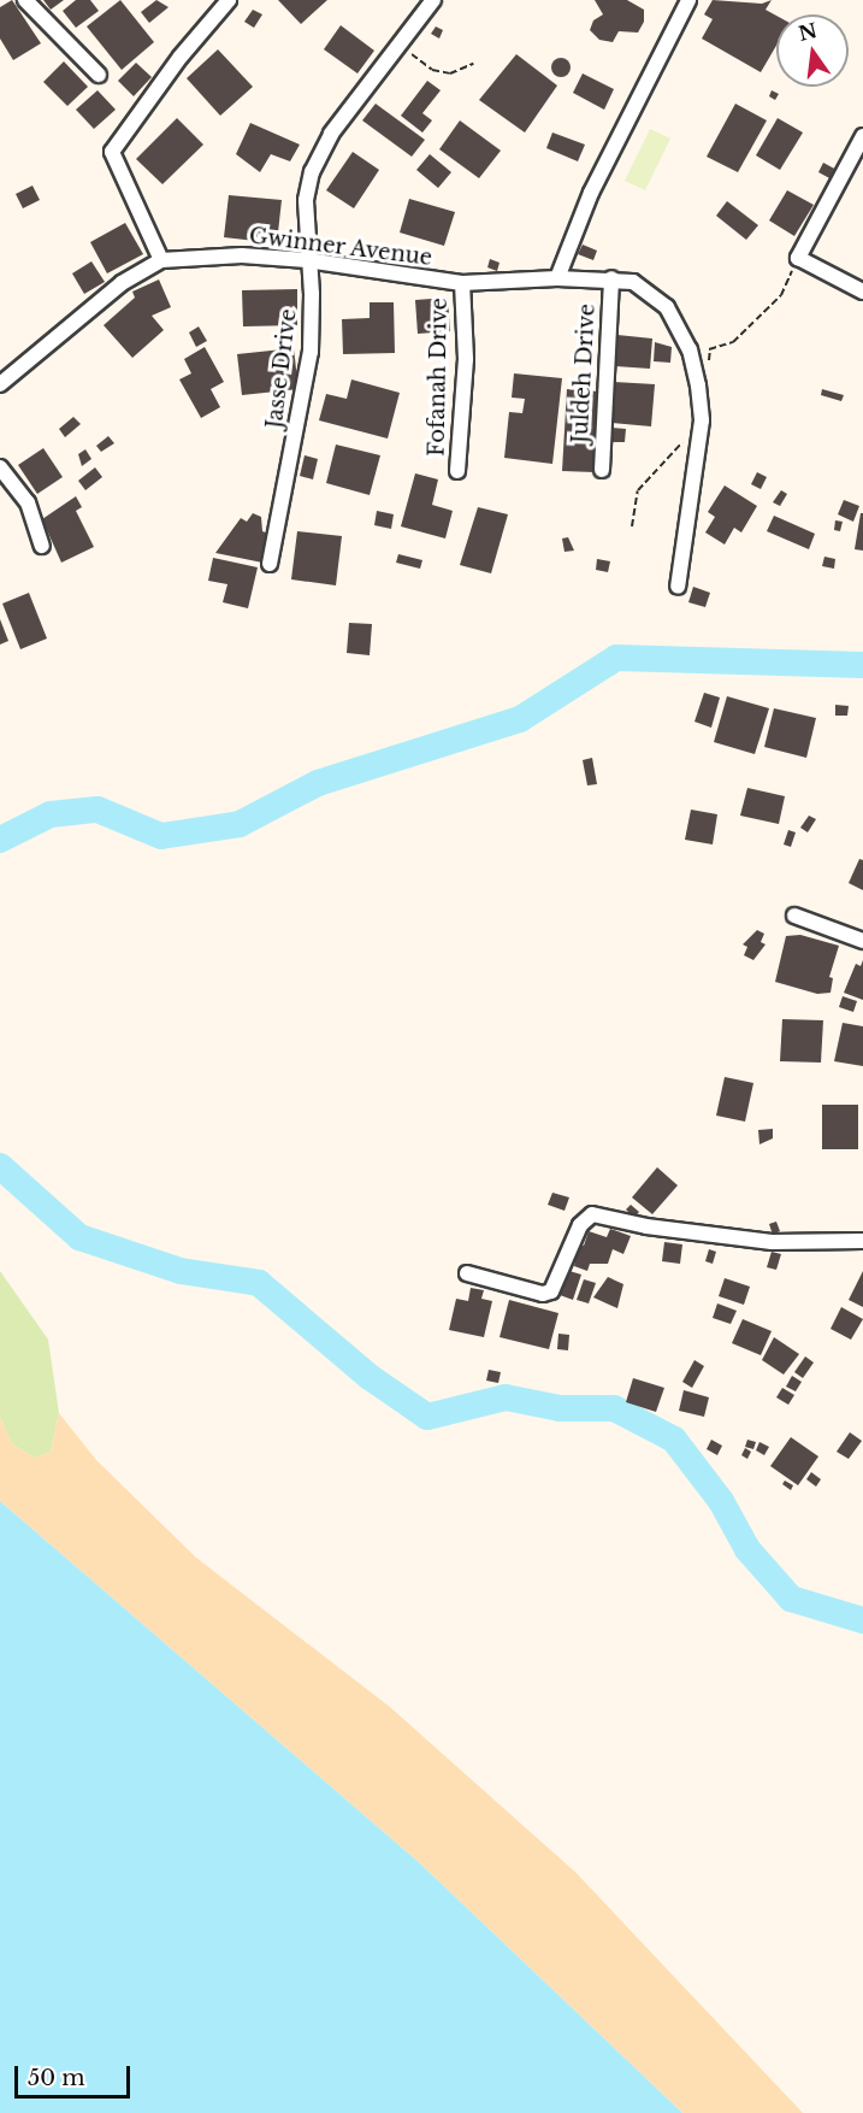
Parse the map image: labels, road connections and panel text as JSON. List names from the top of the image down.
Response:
{
  "streets": {
    "street": [
      "Gwinner Avenue",
      "Jasse Drive",
      "Juldeh Drive",
      "Fofanah Drive"
    ]
  },
  "crossings": [
    ["Gwinner Avenue", "Jasse Drive"],
    ["Gwinner Avenue", "Juldeh Drive"],
    ["Gwinner Avenue", "Fofanah Drive"]
  ],
  "scale_bar": "50 m",
  "north": "top"
}
